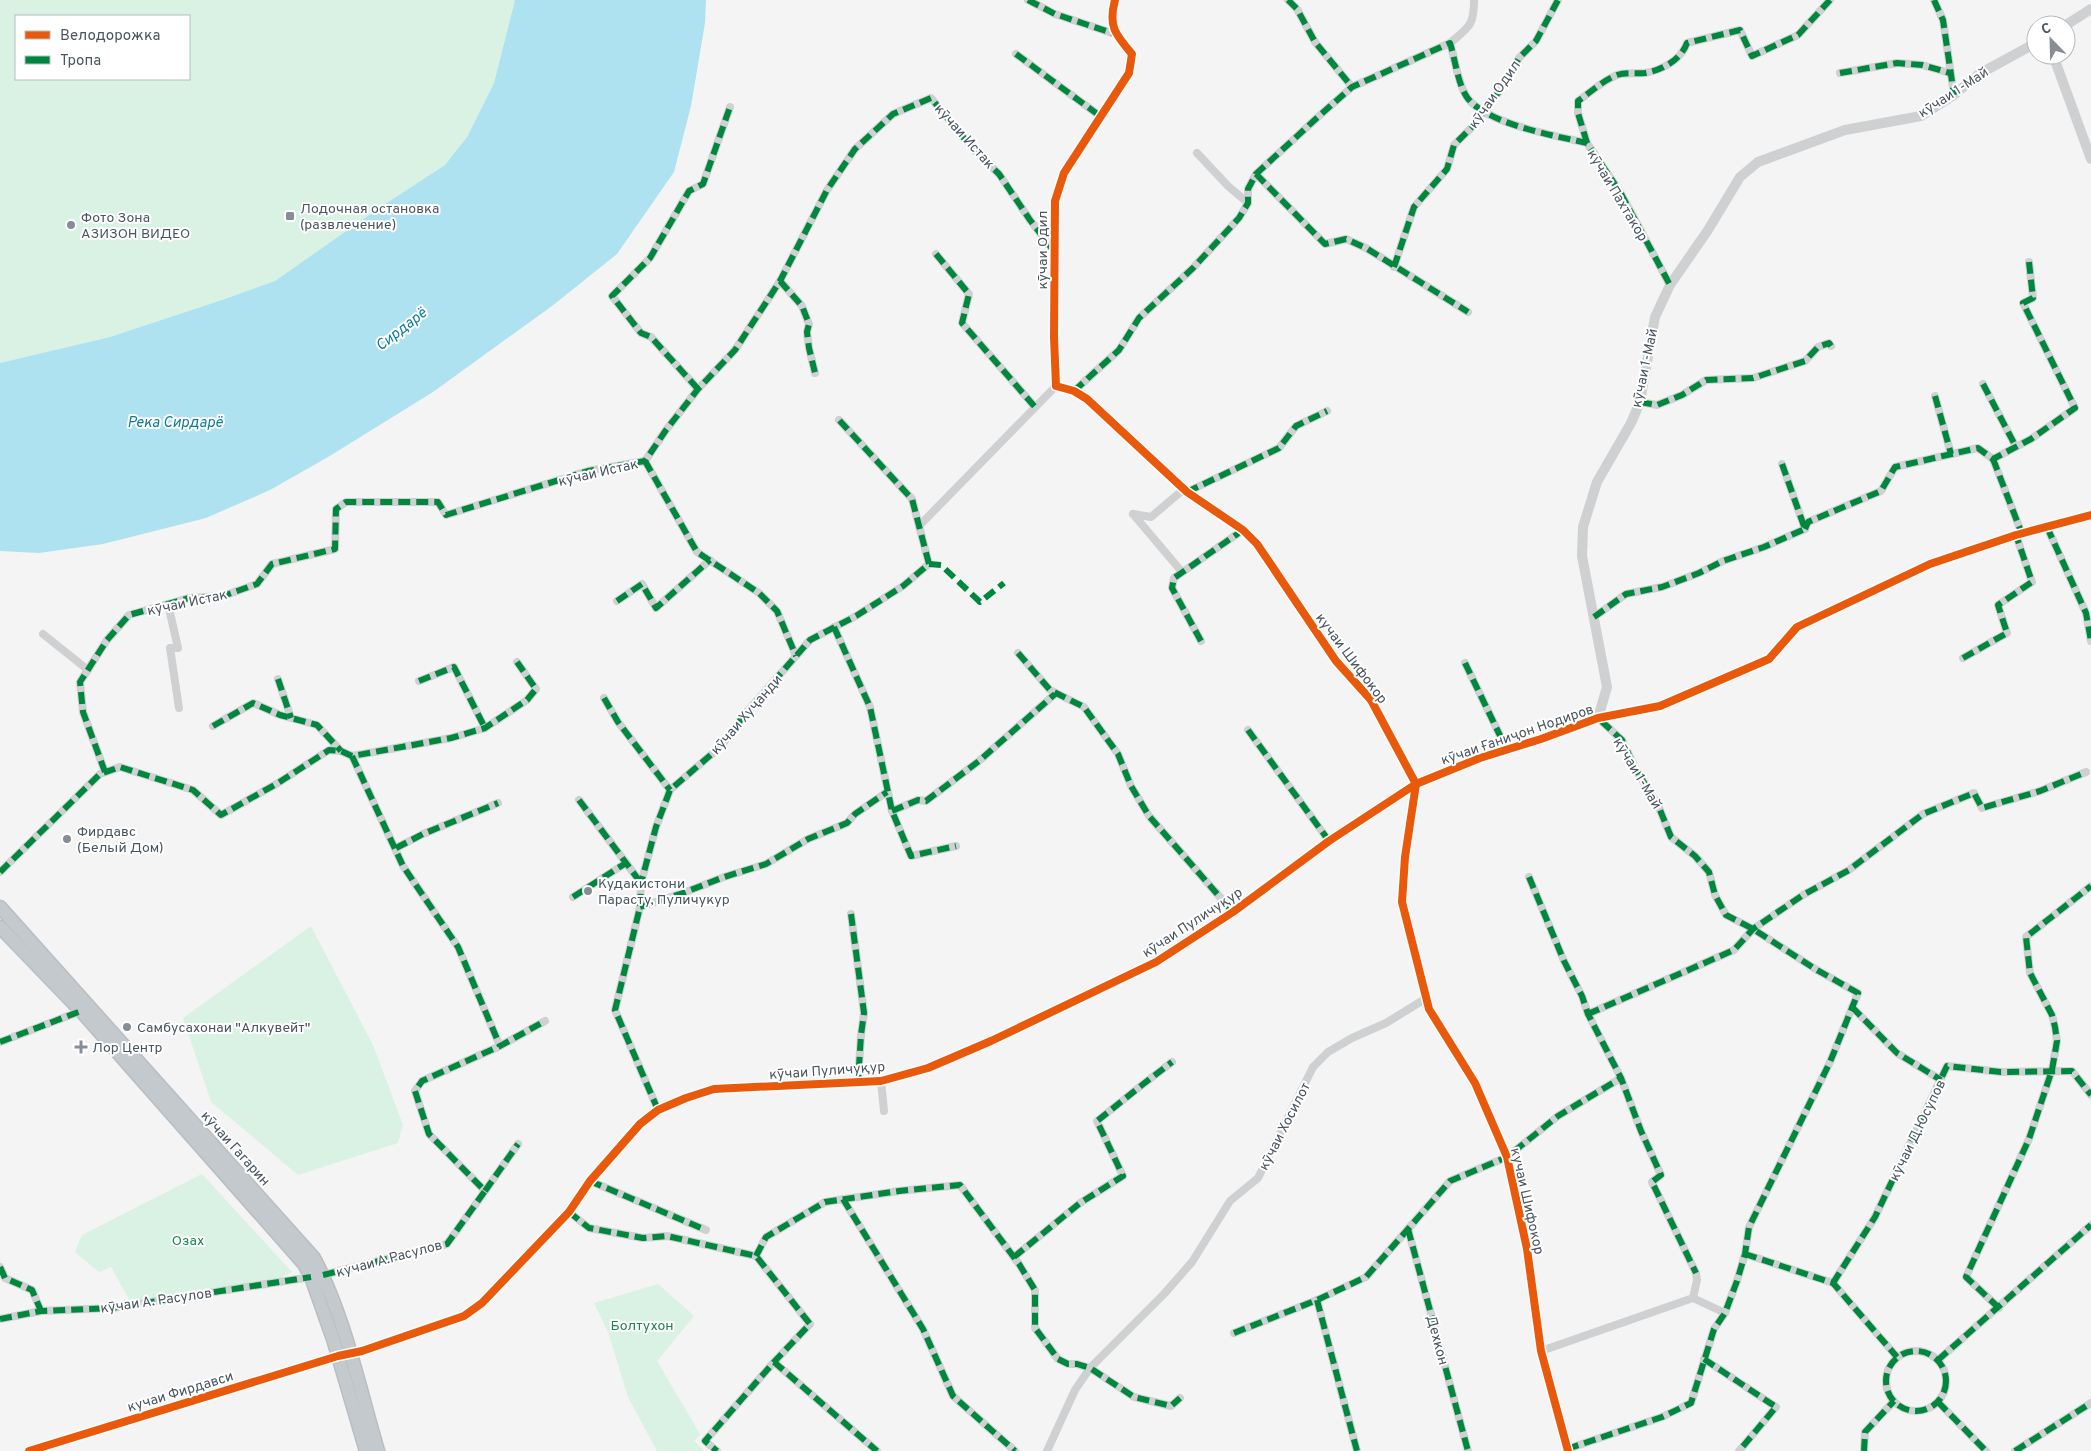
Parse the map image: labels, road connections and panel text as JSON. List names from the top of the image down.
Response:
{
  "streets": {
    "highway": ["кӯчаи Гагарин"],
    "street": [
      "кӯчаи 1-Май",
      "кӯчаи Одил",
      "кӯчаи Истак",
      "кӯчаи Пахтакор",
      "кучаи Шифокор",
      "кӯчаи Хуҷанди",
      "кӯчаи Ғаниҷон Нодиров",
      "кӯчаи Пуличуқур",
      "кӯчаи Хосилот",
      "кӯчаи Д.Юсупов",
      "кучаи А.Расулов",
      "кӯчаи А. Расулов",
      "Дехкон",
      "кучаи Фирдавси"
    ]
  },
  "crossings": [
    ["кӯчаи 1-Май", "кӯчаи Пахтакор"],
    ["кӯчаи 1-Май", "кӯчаи Ғаниҷон Нодиров"],
    ["кӯчаи Одил", "кӯчаи Истак"],
    ["кӯчаи Одил", "кӯчаи Пахтакор"],
    ["кучаи Шифокор", "кӯчаи Ғаниҷон Нодиров"],
    ["кучаи Шифокор", "кӯчаи Пуличуқур"],
    ["кучаи Шифокор", "кӯчаи Хосилот"],
    ["кӯчаи Хуҷанди", "кӯчаи Пуличуқур"],
    ["кӯчаи Ғаниҷон Нодиров", "кӯчаи Пуличуқур"],
    ["кӯчаи Пуличуқур", "кӯчаи Гагарин"],
    ["кӯчаи Пуличуқур", "кучаи Фирдавси"],
    ["кӯчаи Гагарин", "кучаи А.Расулов"],
    ["кӯчаи Гагарин", "кӯчаи А. Расулов"],
    ["кӯчаи Гагарин", "кучаи Фирдавси"],
    ["кучаи А.Расулов", "кӯчаи А. Расулов"]
  ],
  "water": ["Сирдарё", "Река Сирдарё"],
  "parks": ["Озах", "Болтухон"],
  "places": {
    "transit": ["Лодочная остановка (развлечение)"],
    "other": [
      "Фото Зона АЗИЗОН ВИДЕО",
      "Фирдавс (Белый Дом)",
      "Кудакистони Парасту, Пуличукур",
      "Самбусахонаи \"Алкувейт\""
    ],
    "health": ["Лор Центр"]
  },
  "legend": ["Велодорожка", "Тропа"],
  "north": "top left"
}
